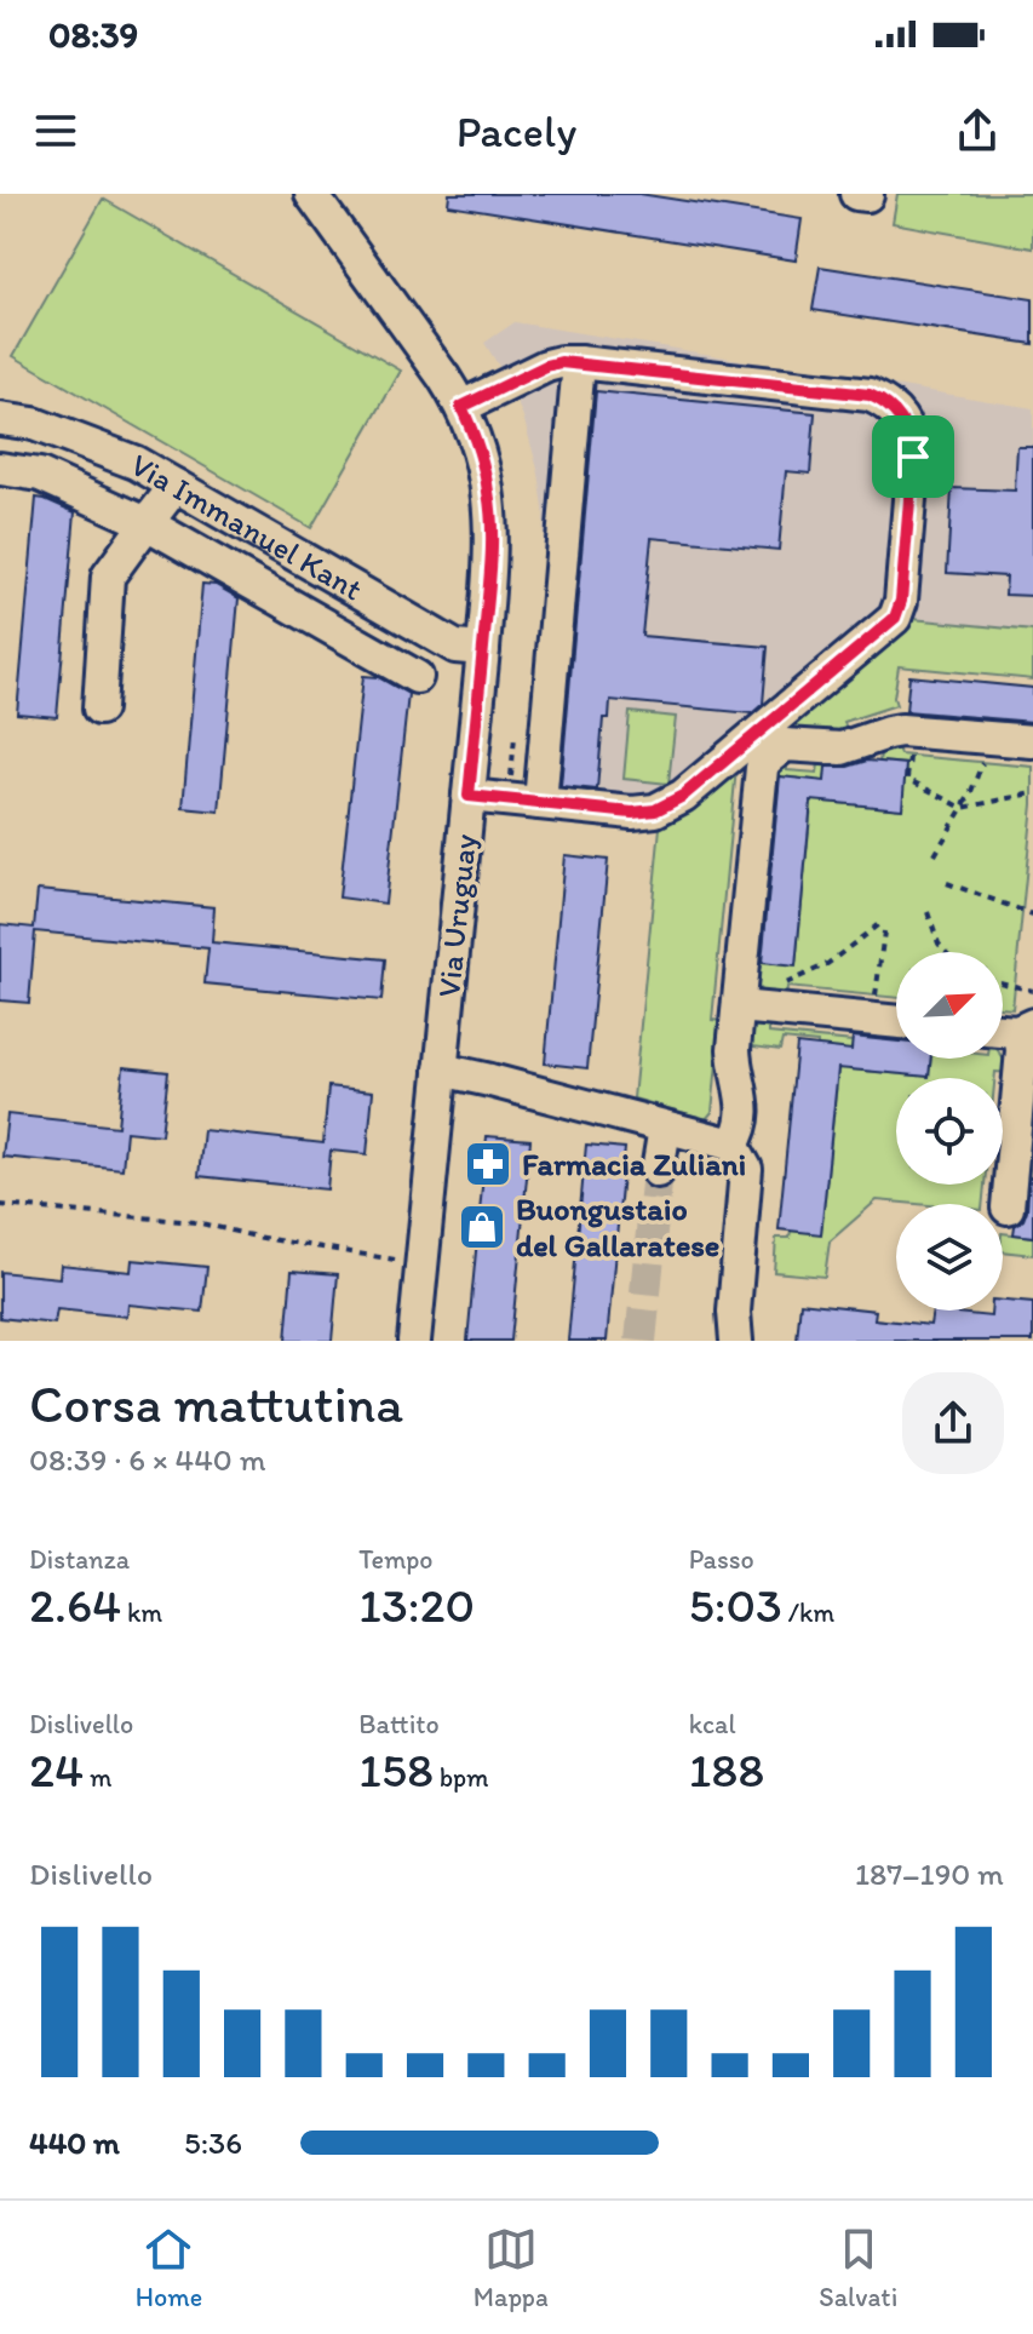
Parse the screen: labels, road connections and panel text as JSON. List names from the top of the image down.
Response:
{
  "streets": {
    "street": ["Via Immanuel Kant", "Via Uruguay"]
  },
  "crossings": [
    ["Via Immanuel Kant", "Via Uruguay"]
  ],
  "places": {
    "pharmacy": ["Farmacia Zuliani"],
    "shop": ["Buongustaio del Gallaratese"]
  },
  "north": "top right",
  "page": {
    "status": "08:39",
    "header": "Pacely",
    "heading": ["Corsa mattutina", "08:39 · 6 × 440 m"],
    "stats": [
      ["Distanza", "2.64 km"],
      ["Tempo", "13:20"],
      ["Passo", "5:03 /km"],
      ["Dislivello", "24 m"],
      ["Battito", "158 bpm"],
      ["kcal", "188"]
    ],
    "chart": ["Dislivello", "187–190 m"],
    "list": [
      {
        "name": "440 m",
        "note": "5:36"
      }
    ],
    "tabs": ["Home", "Mappa", "Salvati"]
  }
}
